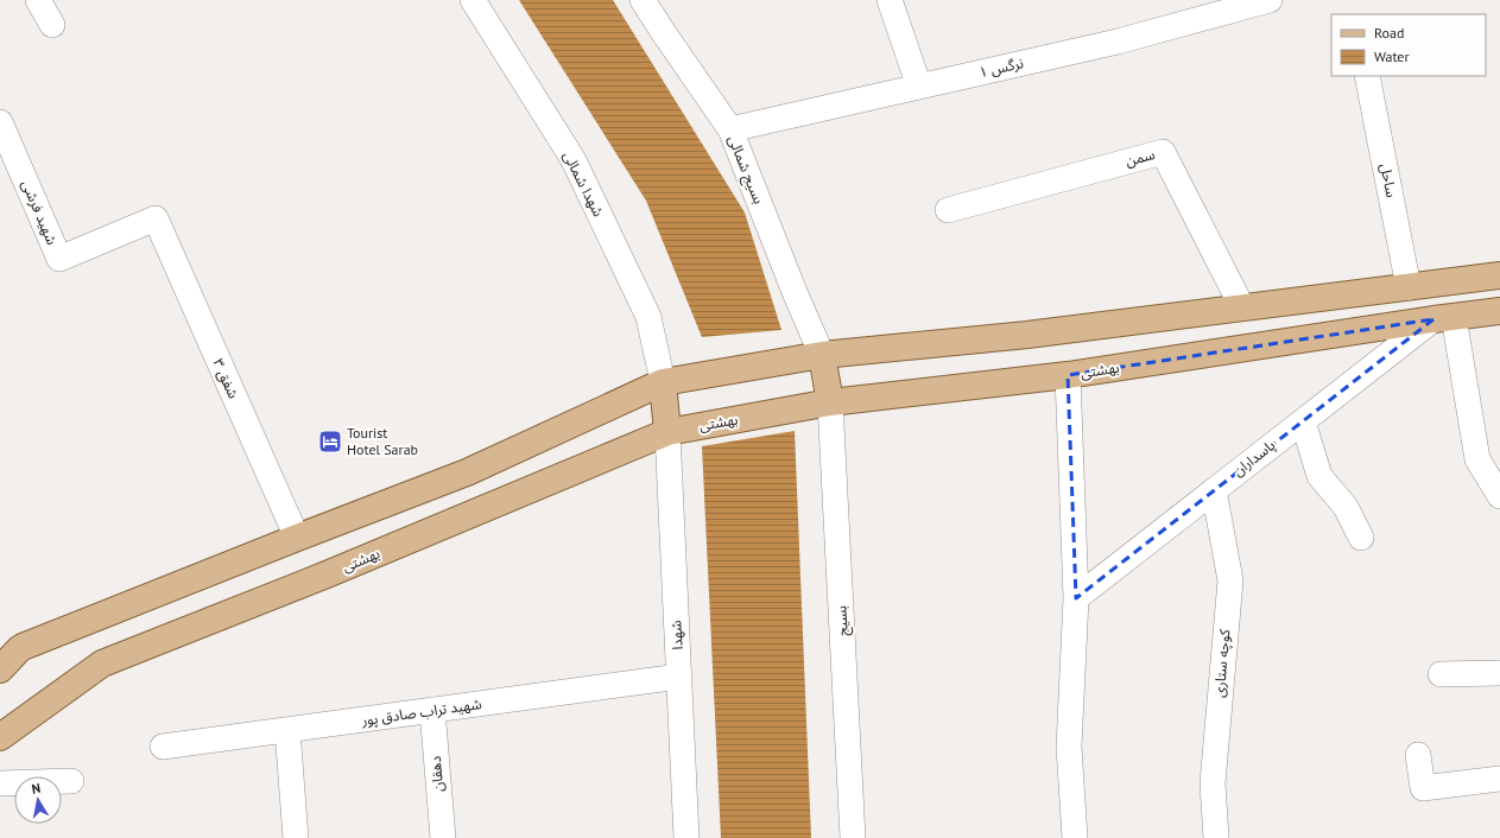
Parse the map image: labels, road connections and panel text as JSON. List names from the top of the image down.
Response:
{
  "streets": {
    "main road": ["بهشتی"],
    "street": [
      "نرگس ۱",
      "سمن",
      "بسیج شمالی",
      "ساحل",
      "شهدا شمالی",
      "شهید فرشی",
      "شفق ۳",
      "پاسداران",
      "بسیج",
      "شهدا",
      "کوچه ستاری",
      "شهید تراب صادق پور",
      "دهقان"
    ]
  },
  "crossings": [
    ["نرگس ۱", "بسیج شمالی"],
    ["شهید فرشی", "شفق ۳"],
    ["بهشتی", "پاسداران"],
    ["بهشتی", "بسیج"],
    ["بهشتی", "شهدا"],
    ["پاسداران", "کوچه ستاری"],
    ["شهدا", "شهید تراب صادق پور"],
    ["شهید تراب صادق پور", "دهقان"]
  ],
  "places": {
    "hotel": ["Tourist Hotel Sarab"]
  },
  "legend": ["Road", "Water"],
  "north": "top"
}
